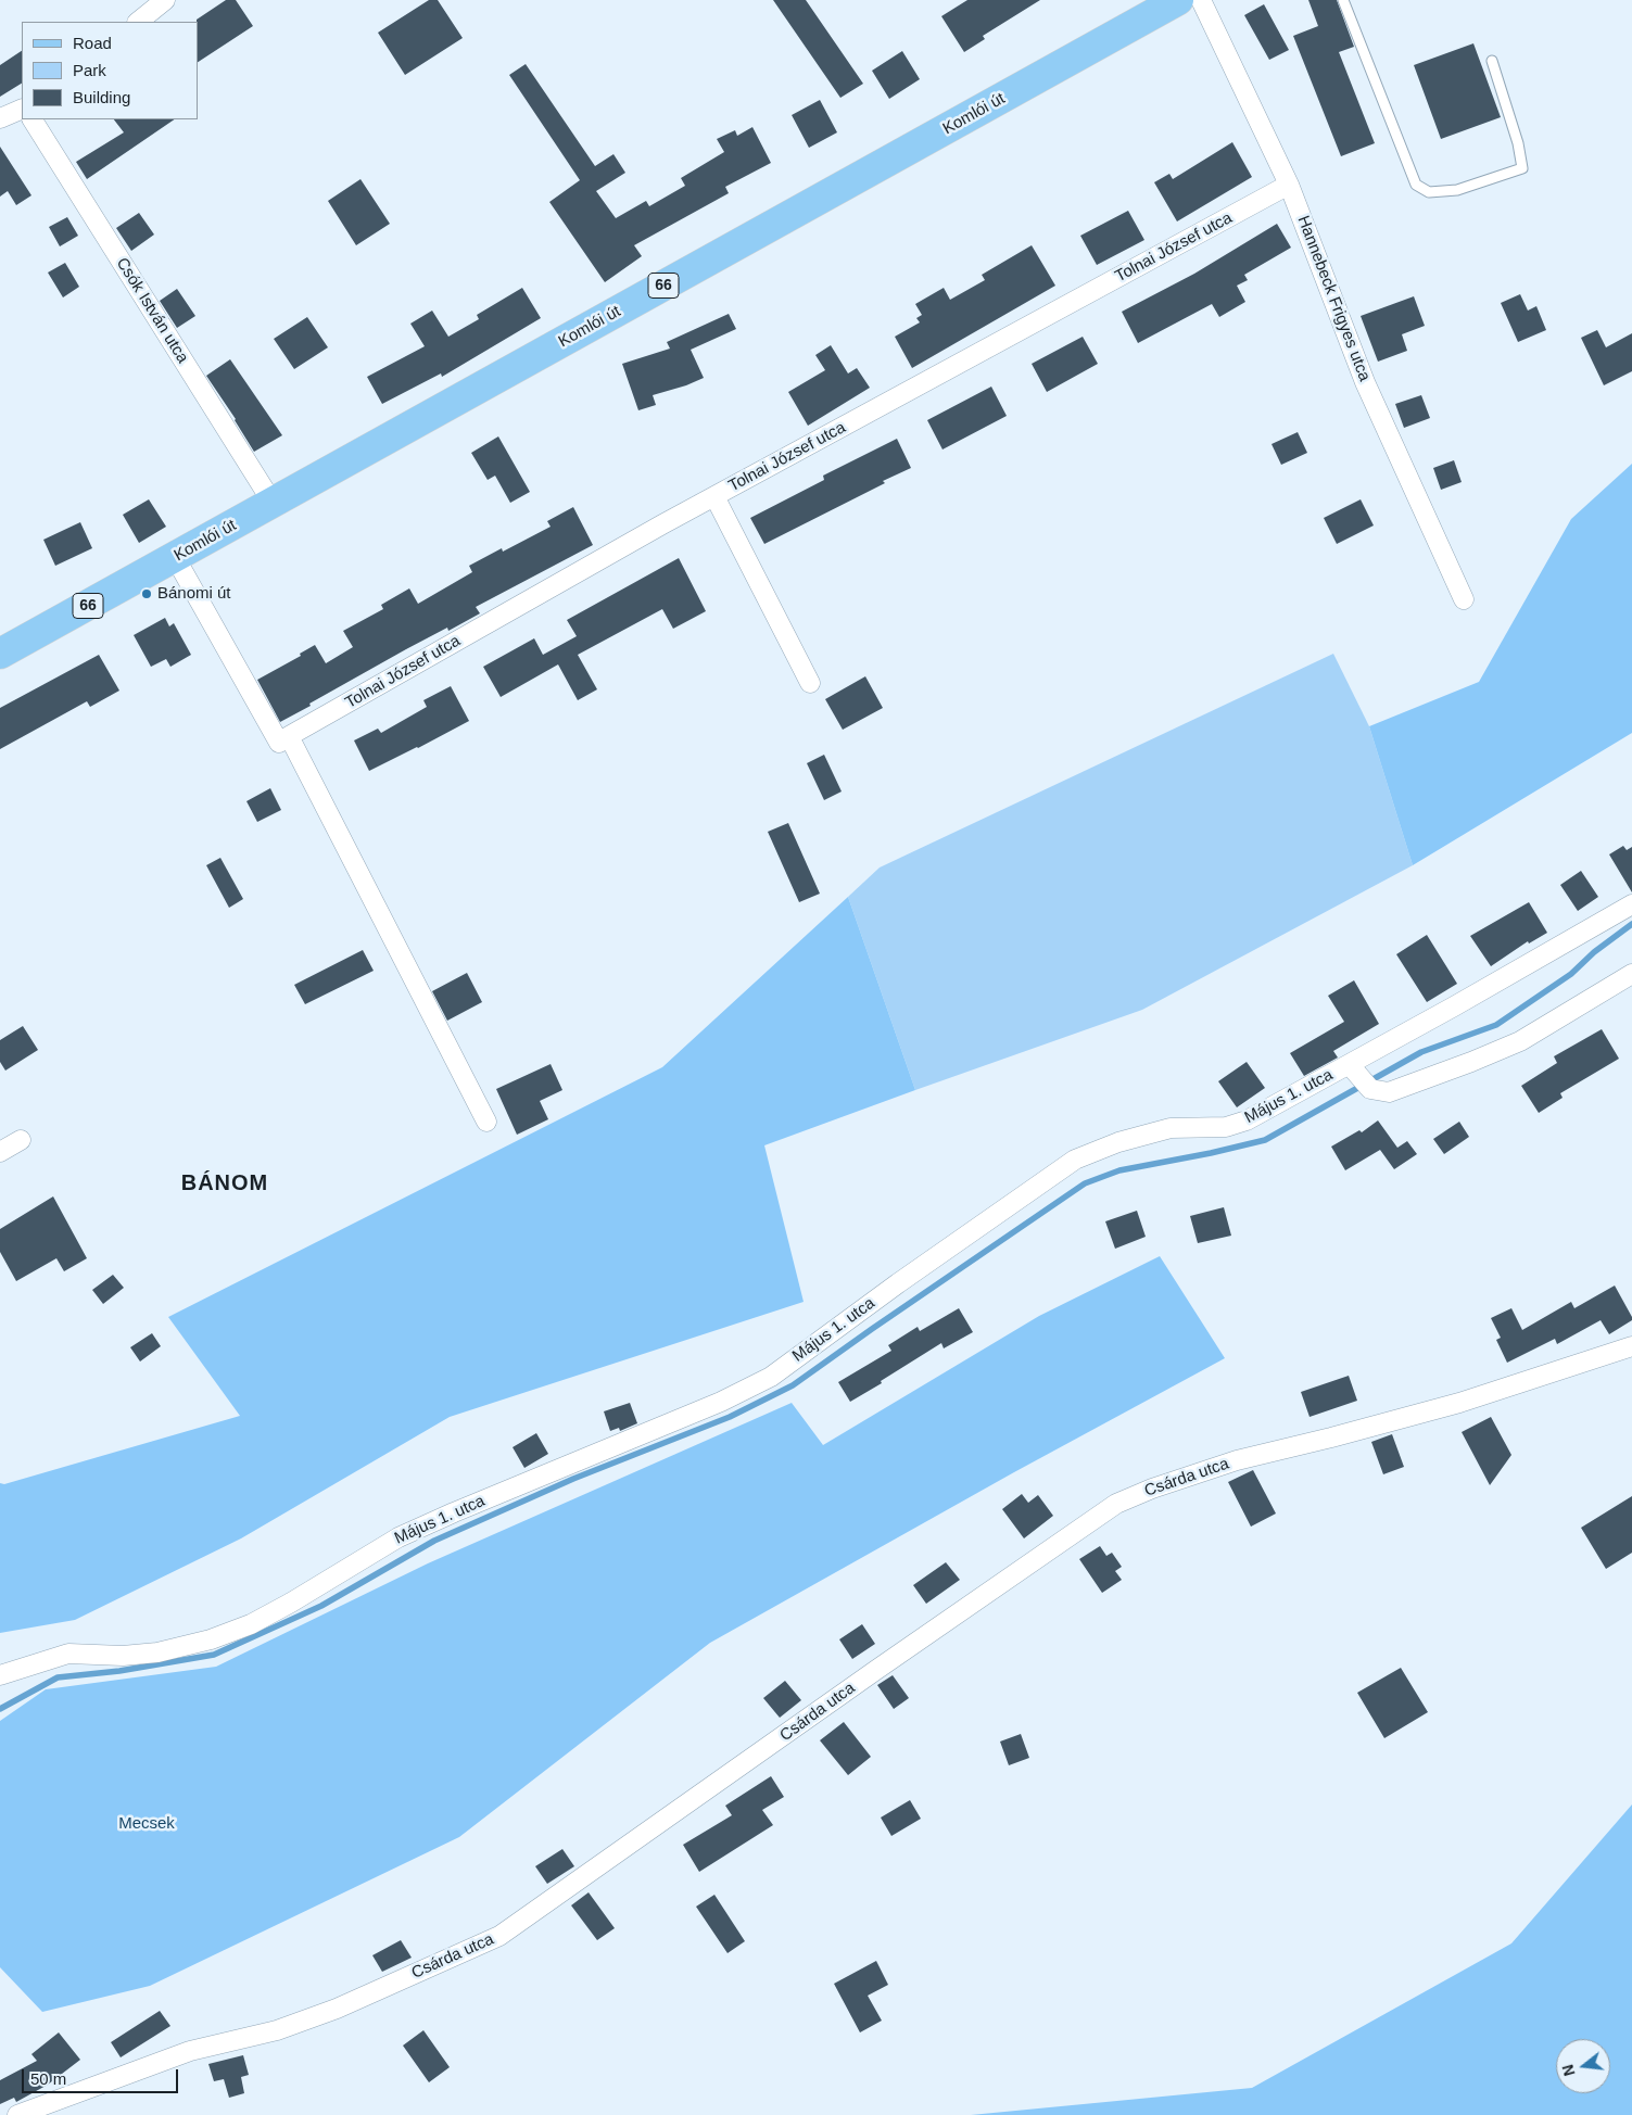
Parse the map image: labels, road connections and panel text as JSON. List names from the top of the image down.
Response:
{
  "streets": {
    "main road": ["Komlói út", "66"],
    "street": [
      "Tolnai József utca",
      "Hannebeck Frigyes utca",
      "Csók István utca",
      "Május 1. utca",
      "Csárda utca"
    ]
  },
  "crossings": [
    ["Komlói út", "Csók István utca"],
    ["Tolnai József utca", "Hannebeck Frigyes utca"]
  ],
  "districts": ["BÁNOM"],
  "parks": ["Mecsek"],
  "places": ["Bánomi út"],
  "legend": ["Road", "Park", "Building"],
  "scale_bar": "50 m",
  "north": "left"
}
